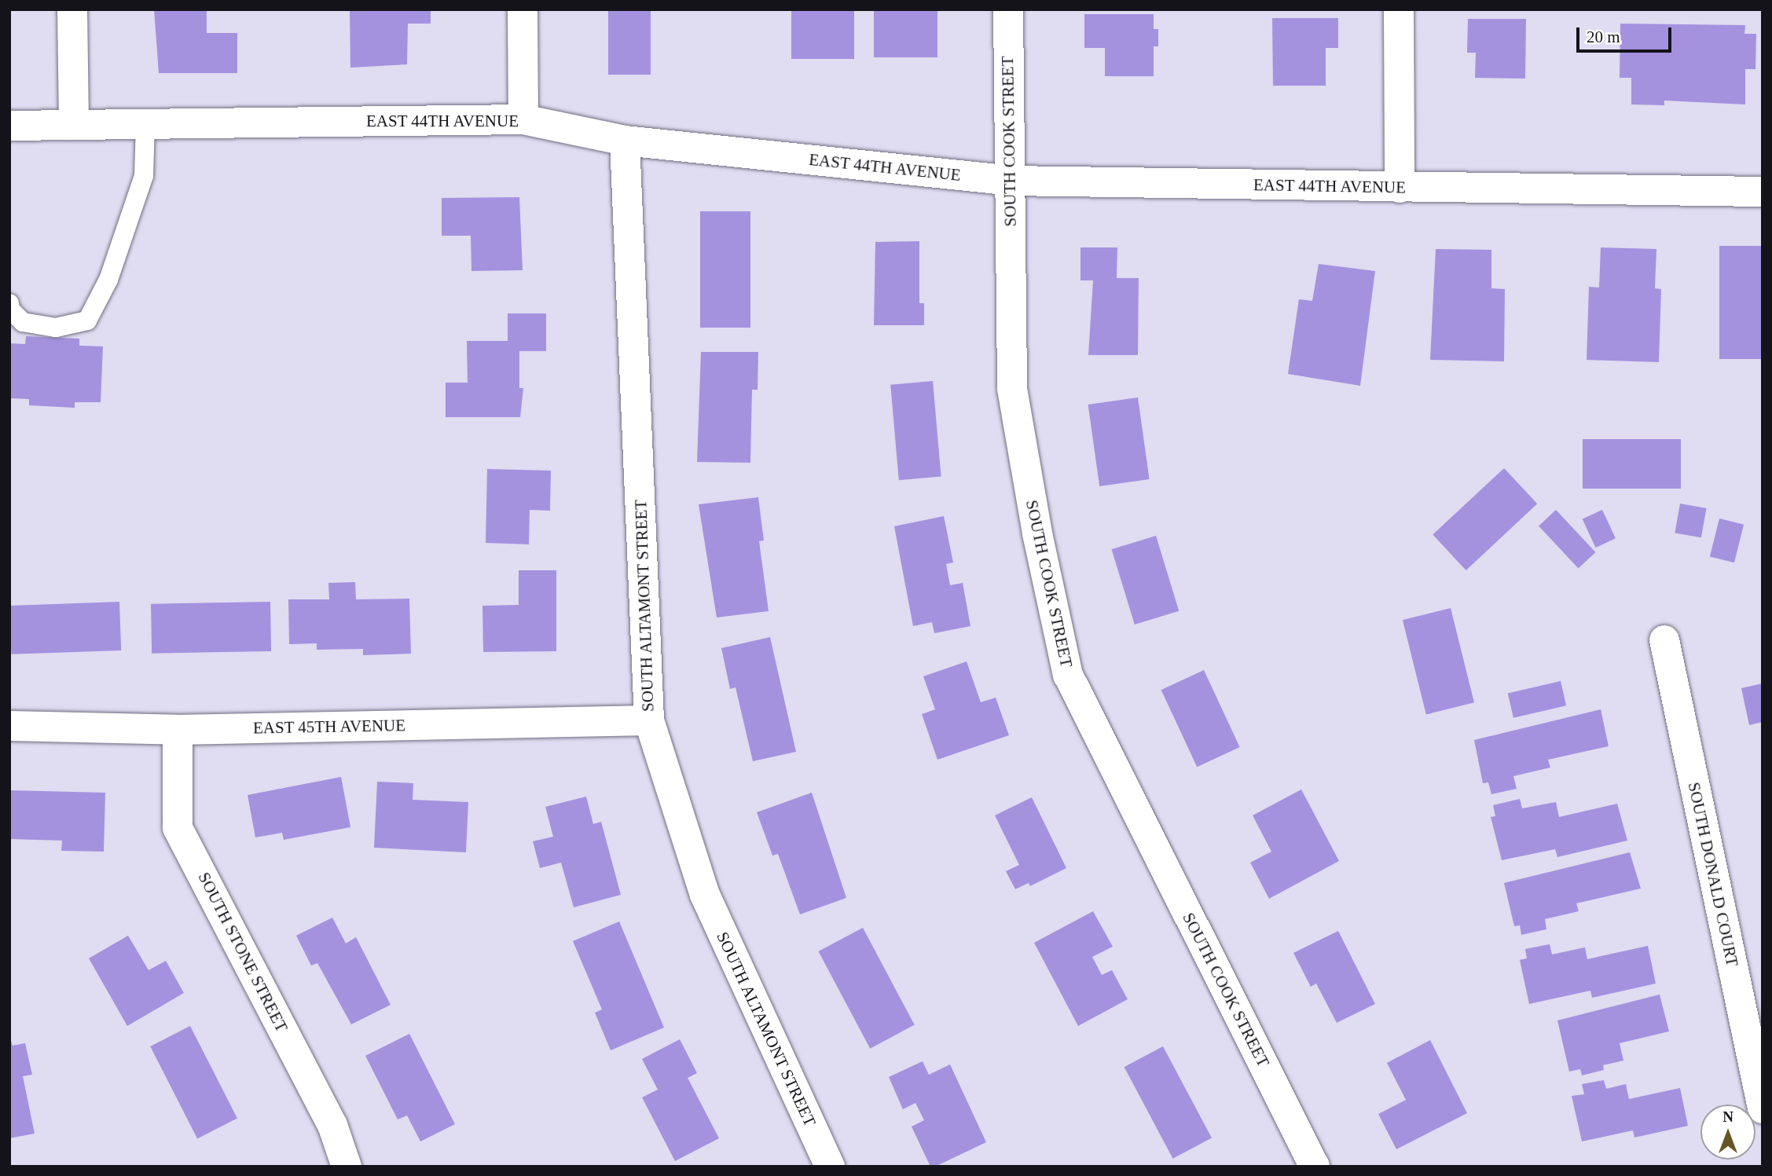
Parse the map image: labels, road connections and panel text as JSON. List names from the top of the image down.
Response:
{
  "streets": {
    "street": [
      "EAST 44TH AVENUE",
      "SOUTH COOK STREET",
      "SOUTH ALTAMONT STREET",
      "EAST 45TH AVENUE",
      "SOUTH DONALD COURT",
      "SOUTH STONE STREET"
    ]
  },
  "crossings": [
    ["EAST 44TH AVENUE", "SOUTH COOK STREET"],
    ["EAST 44TH AVENUE", "SOUTH ALTAMONT STREET"],
    ["SOUTH ALTAMONT STREET", "EAST 45TH AVENUE"],
    ["EAST 45TH AVENUE", "SOUTH STONE STREET"]
  ],
  "scale_bar": "20 m",
  "north": "top"
}
